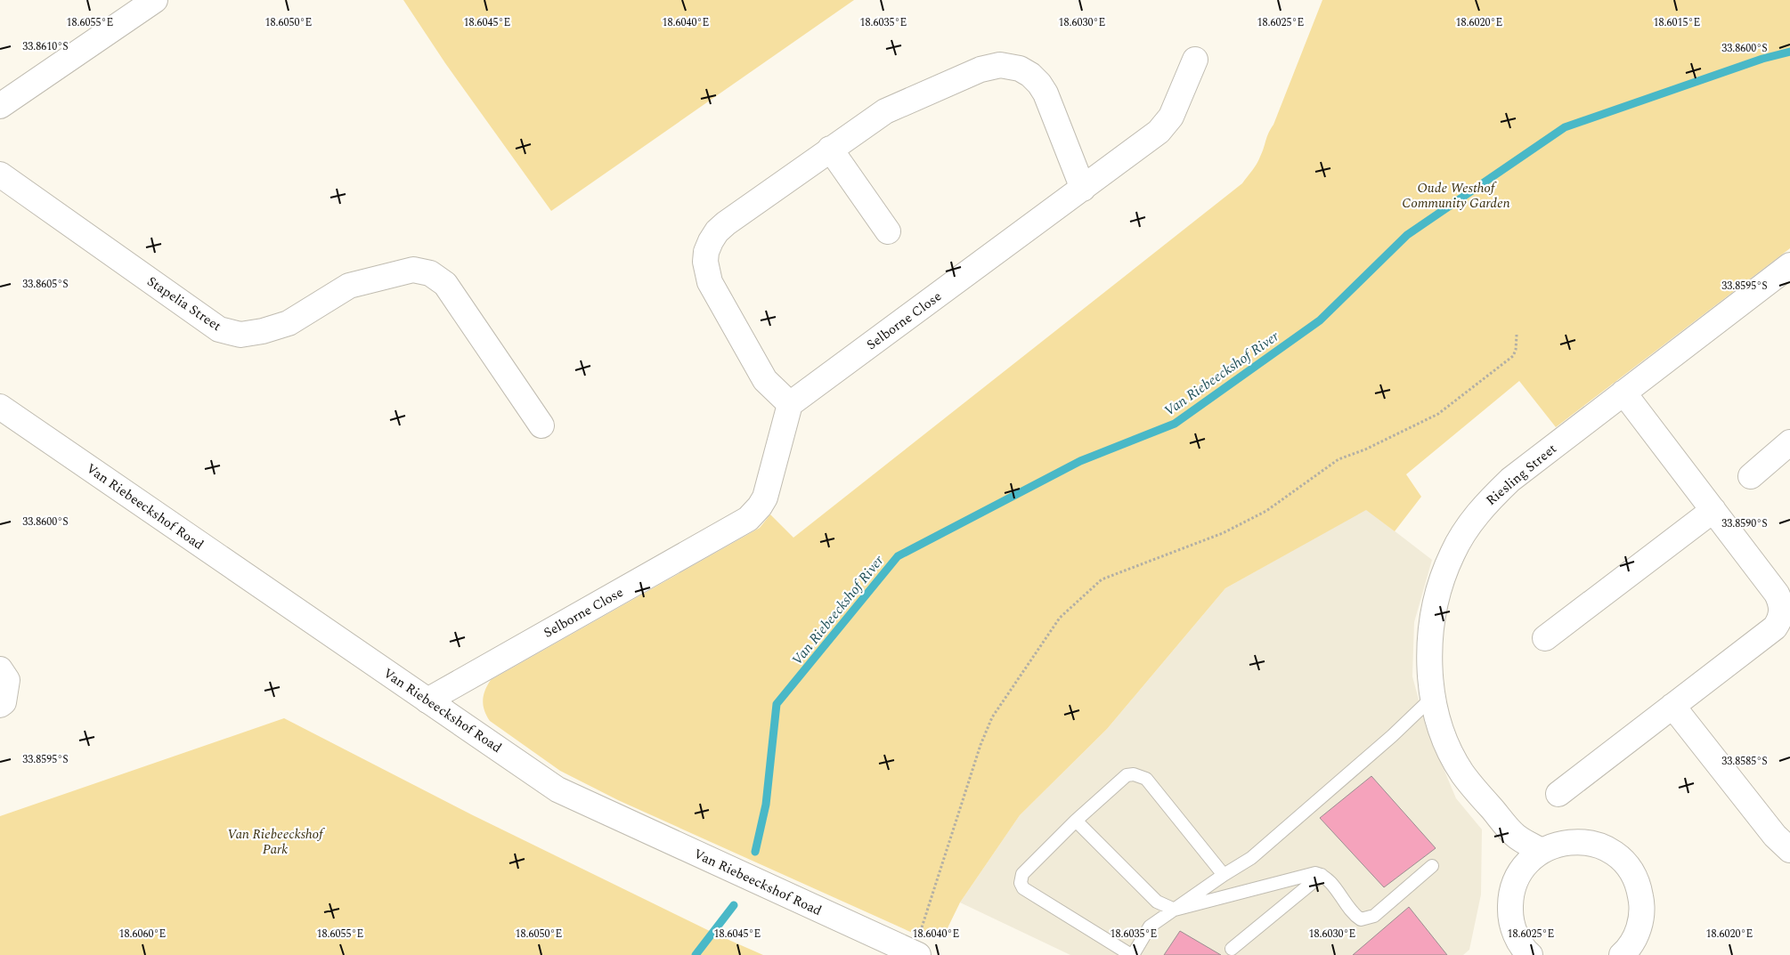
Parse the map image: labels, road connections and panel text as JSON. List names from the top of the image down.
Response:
{
  "streets": {
    "street": [
      "Stapelia Street",
      "Selborne Close",
      "Riesling Street",
      "Van Riebeeckshof Road"
    ]
  },
  "crossings": [
    ["Selborne Close", "Van Riebeeckshof Road"]
  ],
  "water": ["Van Riebeeckshof River"],
  "parks": ["Oude Westhof Community Garden", "Van Riebeeckshof Park"],
  "coordinates": [
    "18.6055°E",
    "18.6050°E",
    "18.6045°E",
    "18.6040°E",
    "18.6035°E",
    "18.6030°E",
    "18.6025°E",
    "18.6020°E",
    "18.6015°E",
    "33.8610°S",
    "33.8600°S",
    "33.8605°S",
    "33.8595°S",
    "33.8590°S",
    "33.8585°S",
    "18.6060°E"
  ]
}
